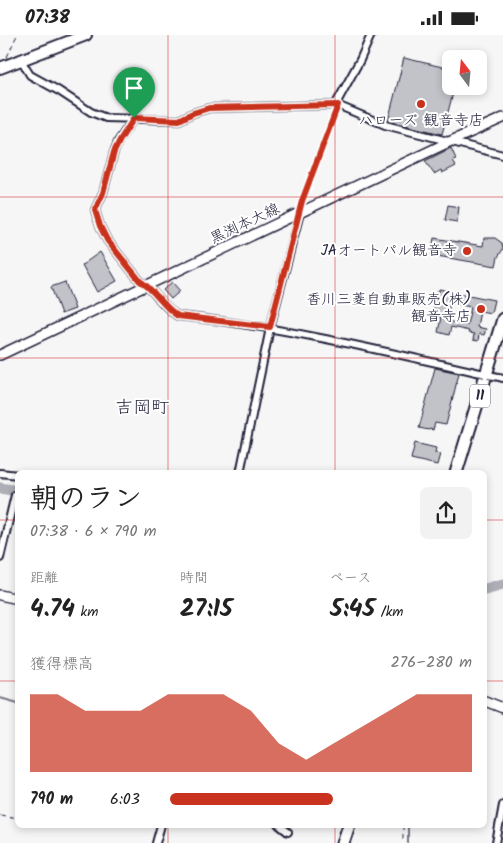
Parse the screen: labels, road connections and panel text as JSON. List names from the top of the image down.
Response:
{
  "streets": {
    "highway": ["11"],
    "main road": ["黒渕本大線"]
  },
  "districts": ["吉岡町"],
  "places": ["ハローズ 観音寺店", "JAオートパル観音寺", "香川三菱自動車販売(株) 観音寺店"],
  "north": "top",
  "page": {
    "status": "07:38",
    "heading": ["朝のラン", "07:38 · 6 × 790 m"],
    "stats": [
      ["距離", "4.74 km"],
      ["時間", "27:15"],
      ["ペース", "5:45 /km"]
    ],
    "chart": ["獲得標高", "276–280 m"],
    "list": [
      {
        "name": "790 m",
        "note": "6:03"
      }
    ]
  }
}
